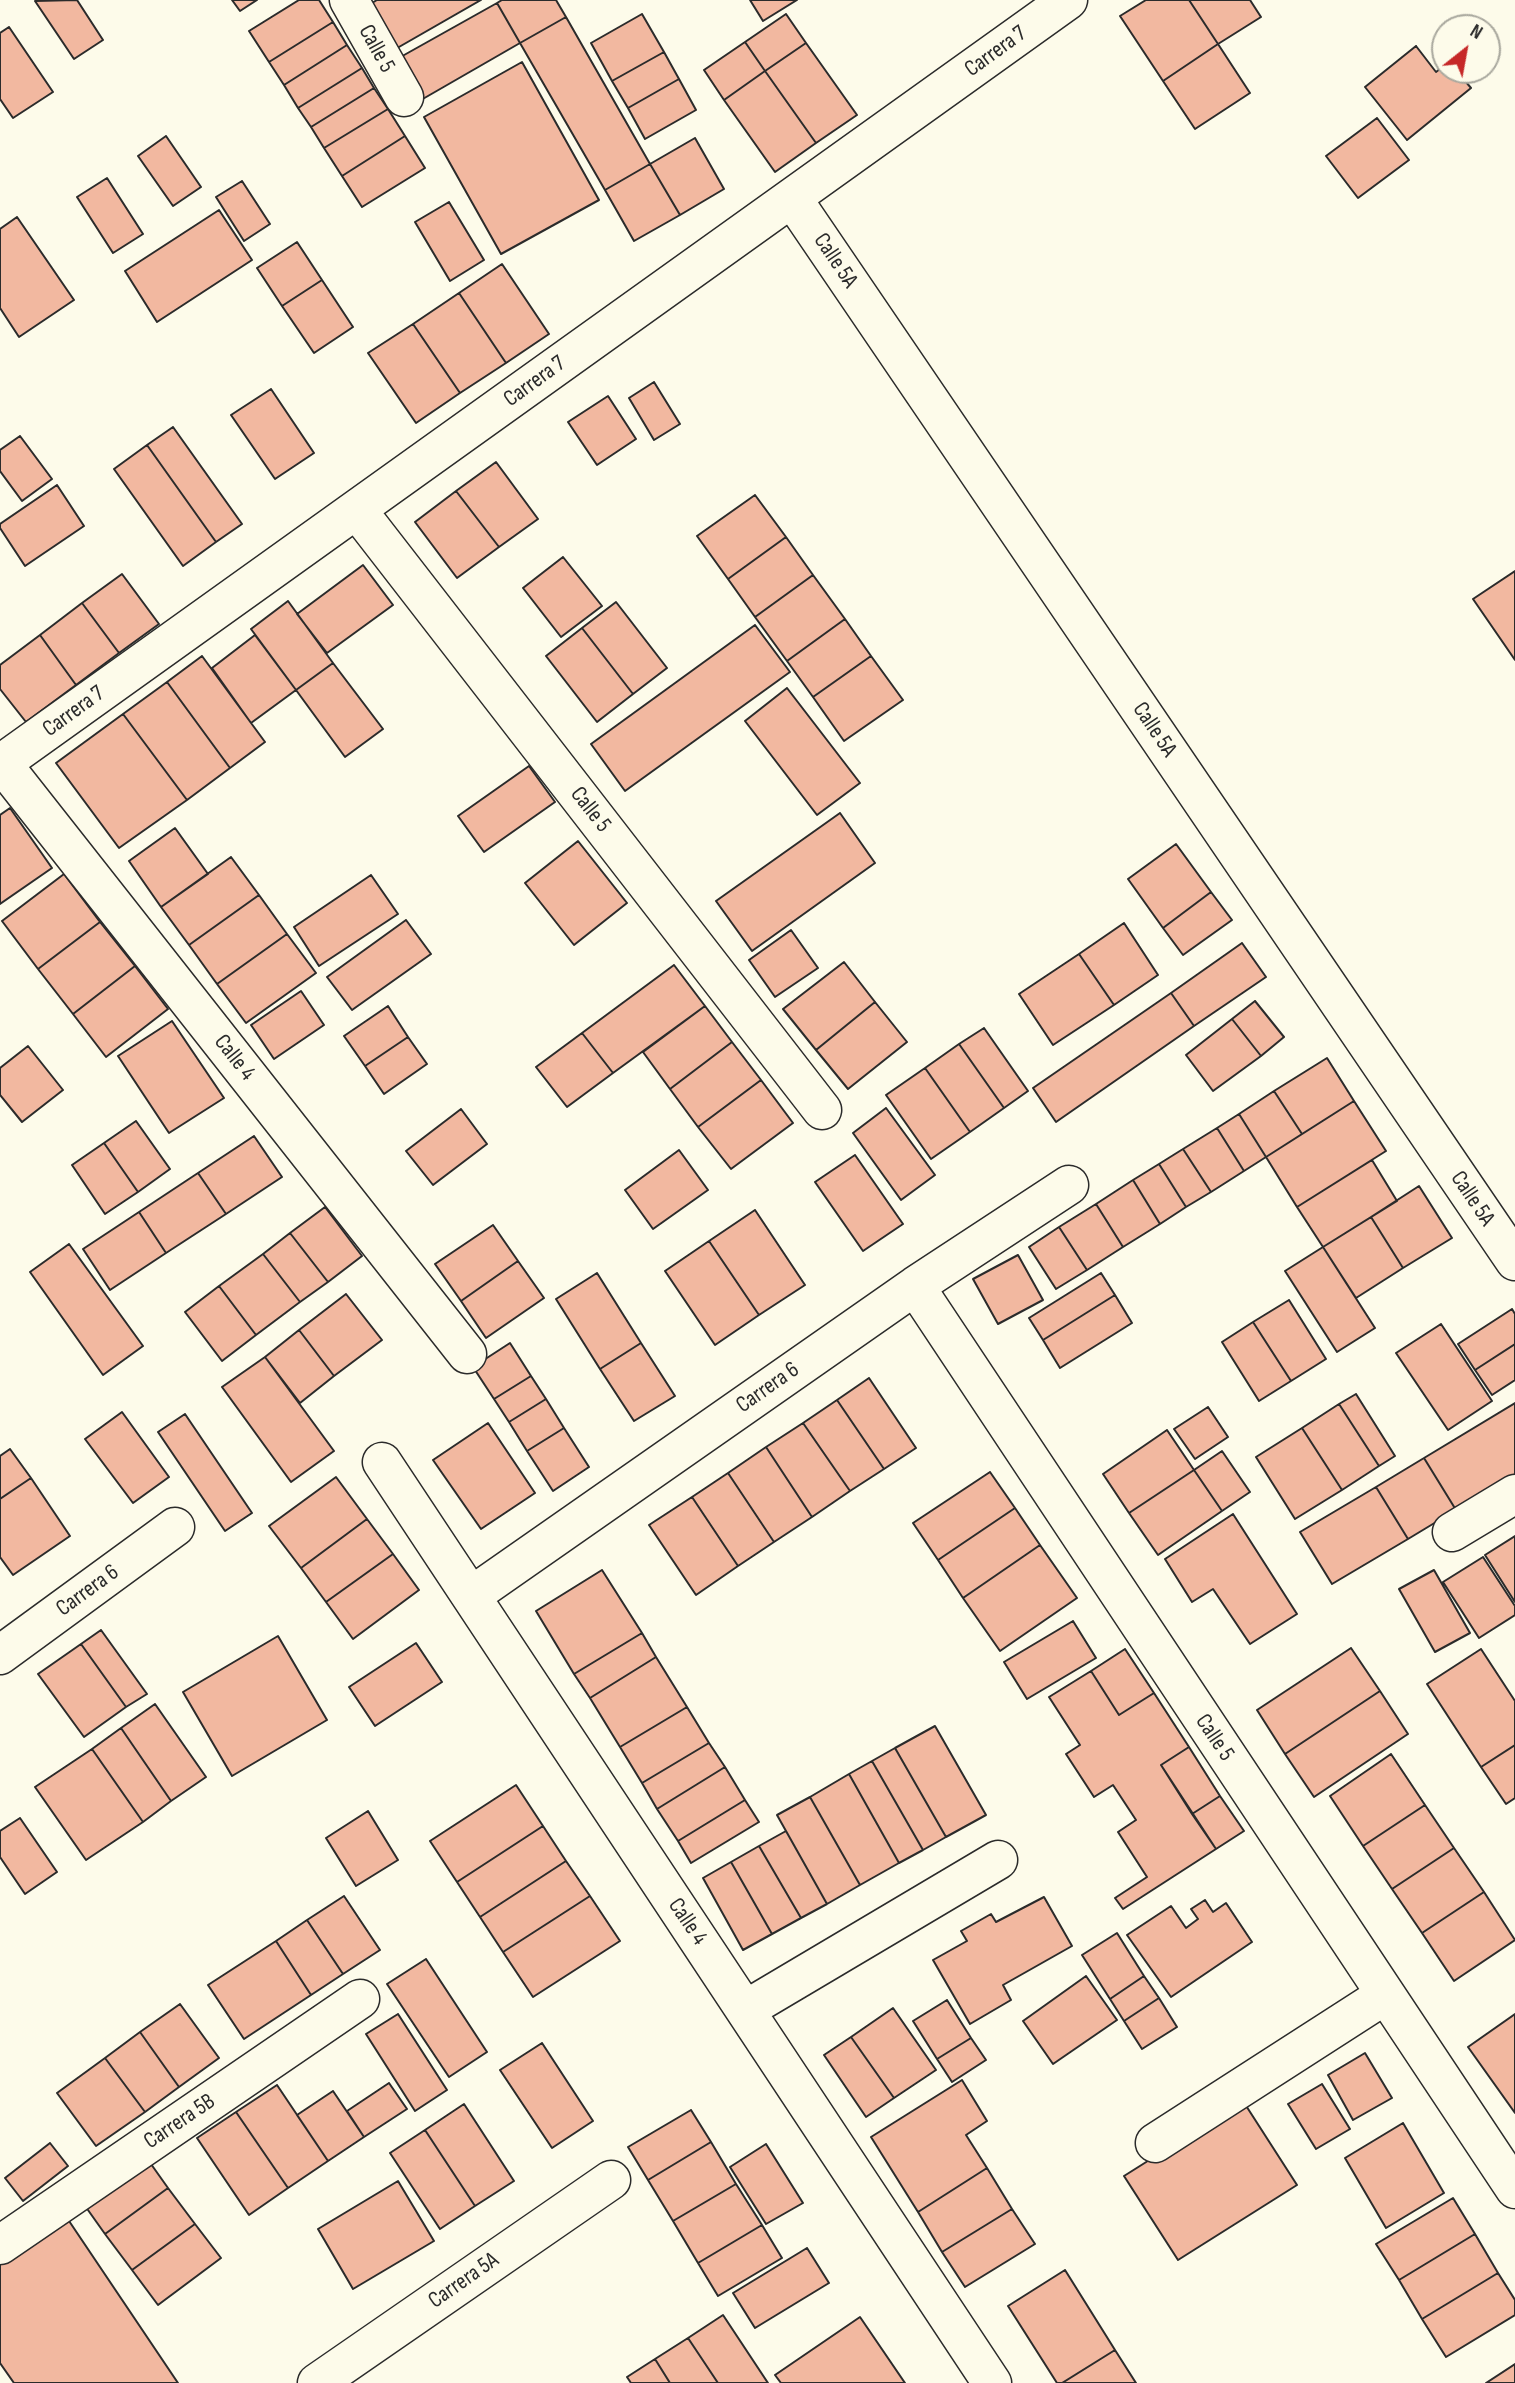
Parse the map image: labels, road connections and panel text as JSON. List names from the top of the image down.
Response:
{
  "streets": {
    "street": [
      "Calle 5",
      "Carrera 7",
      "Calle 5A",
      "Calle 4",
      "Carrera 6",
      "Carrera 5B",
      "Carrera 5A"
    ]
  },
  "crossings": [
    ["Calle 5", "Carrera 7"],
    ["Calle 5", "Carrera 6"],
    ["Carrera 7", "Calle 5A"],
    ["Carrera 7", "Calle 4"],
    ["Calle 4", "Carrera 6"]
  ],
  "north": "top right"
}
